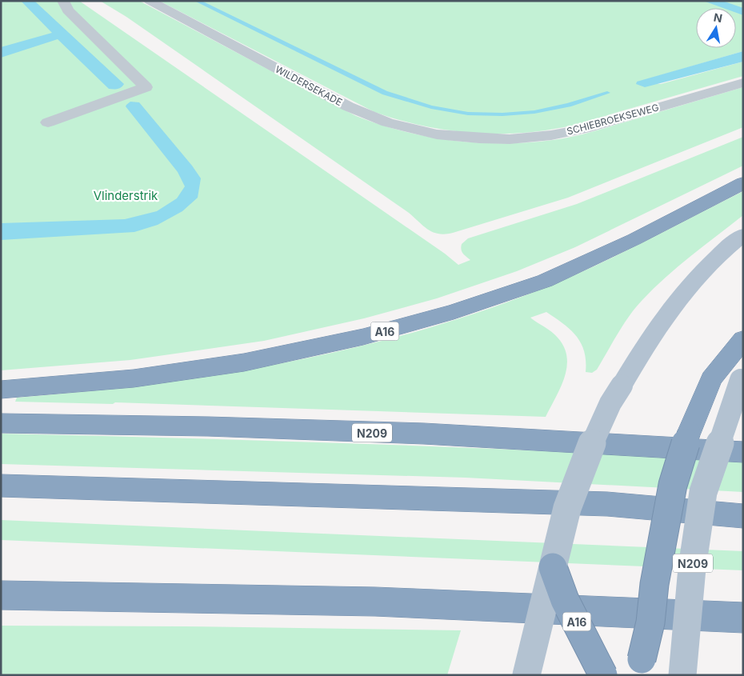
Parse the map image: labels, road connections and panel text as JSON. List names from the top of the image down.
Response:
{
  "streets": {
    "highway": ["A16", "N209"],
    "street": ["WILDERSEKADE", "SCHIEBROEKSEWEG"]
  },
  "crossings": [
    ["WILDERSEKADE", "SCHIEBROEKSEWEG"]
  ],
  "parks": ["Vlinderstrik"],
  "north": "top"
}
